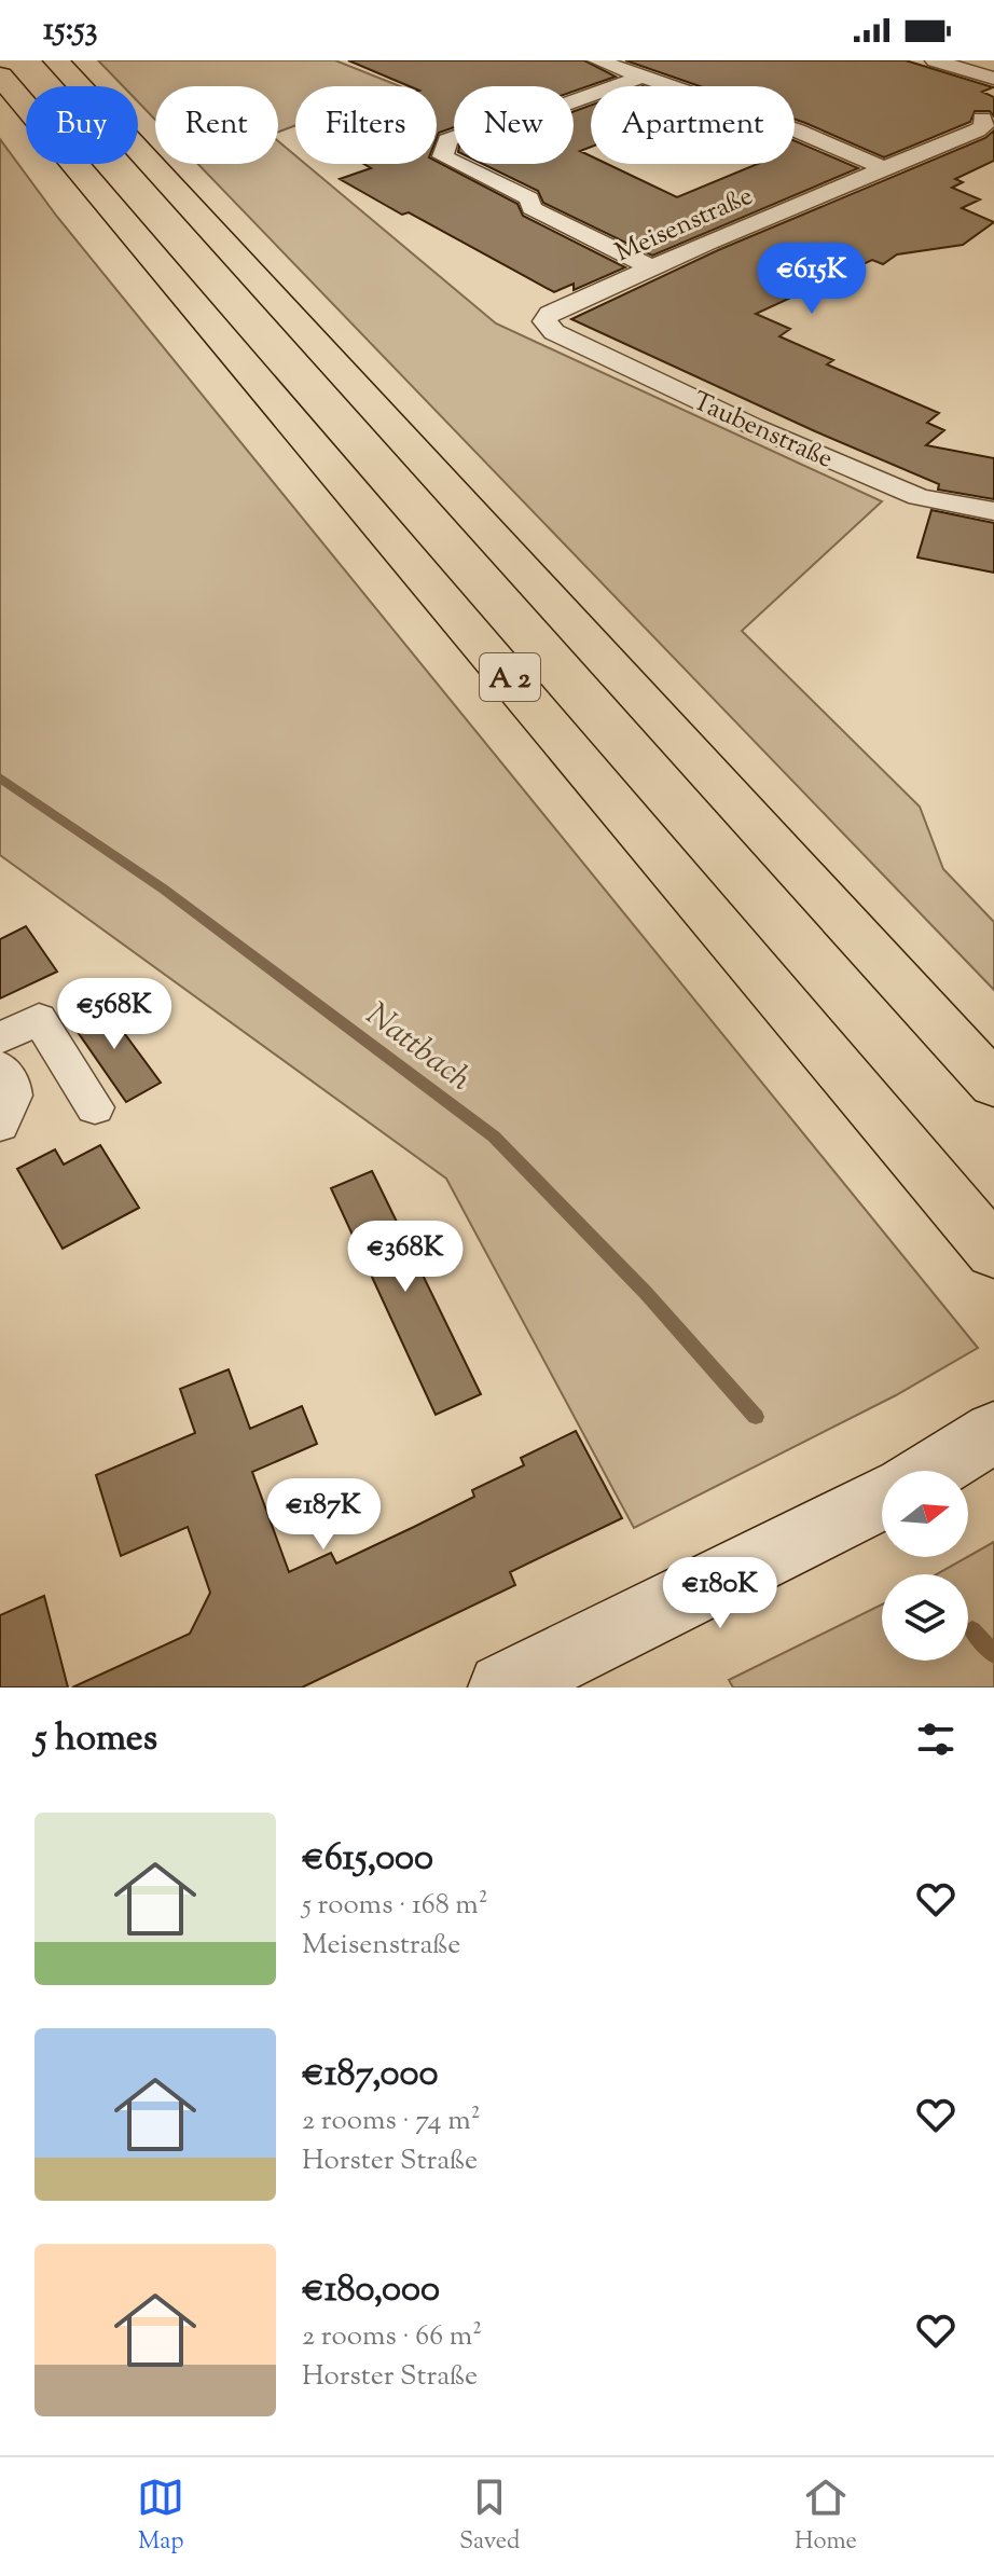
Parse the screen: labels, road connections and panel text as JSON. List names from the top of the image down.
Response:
{
  "streets": {
    "highway": ["A 2"],
    "street": ["Meisenstraße", "Taubenstraße"]
  },
  "crossings": [
    ["Meisenstraße", "Taubenstraße"]
  ],
  "water": ["Nattbach"],
  "north": "right",
  "page": {
    "status": "15:53",
    "chip": [
      "Buy",
      "Rent",
      "Filters",
      "New",
      "Apartment"
    ],
    "price": [
      "€615K",
      "€568K",
      "€368K",
      "€187K",
      "€180K"
    ],
    "heading": "5 homes",
    "list": [
      {
        "name": "€615,000",
        "note": "5 rooms · 168 m² · Meisenstraße"
      },
      {
        "name": "€187,000",
        "note": "2 rooms · 74 m² · Horster Straße"
      },
      {
        "name": "€180,000",
        "note": "2 rooms · 66 m² · Horster Straße"
      }
    ],
    "tabs": ["Map", "Saved", "Home"]
  }
}
